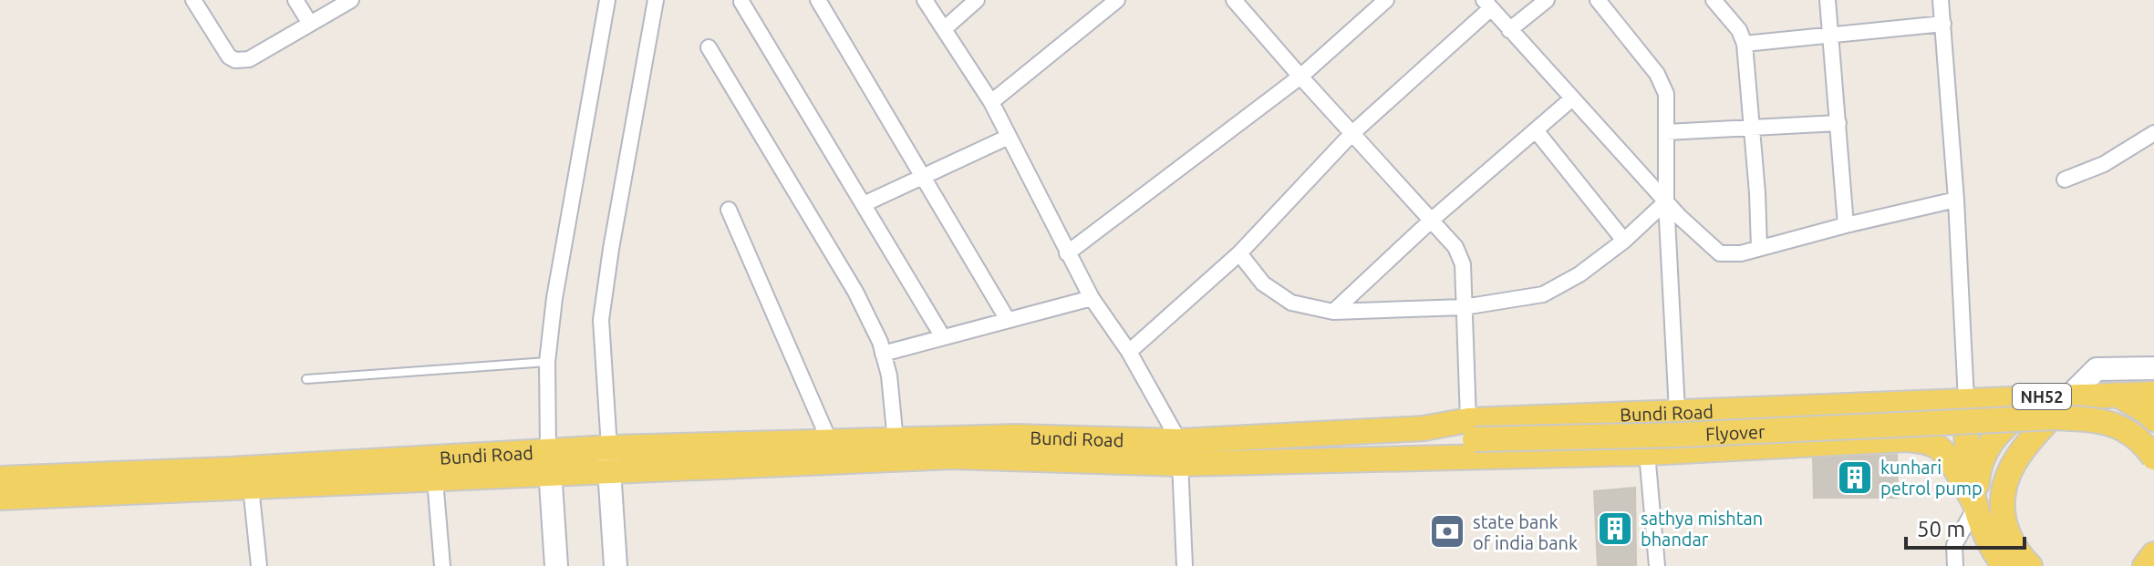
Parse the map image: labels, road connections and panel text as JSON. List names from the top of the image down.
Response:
{
  "streets": {
    "main road": ["NH52", "Bundi Road", "Flyover"]
  },
  "crossings": [
    ["Bundi Road", "Flyover"]
  ],
  "places": {
    "building": ["kunhari petrol pump", "sathya mishtan bhandar"],
    "bank": ["state bank of india bank"]
  },
  "scale_bar": "50 m"
}
